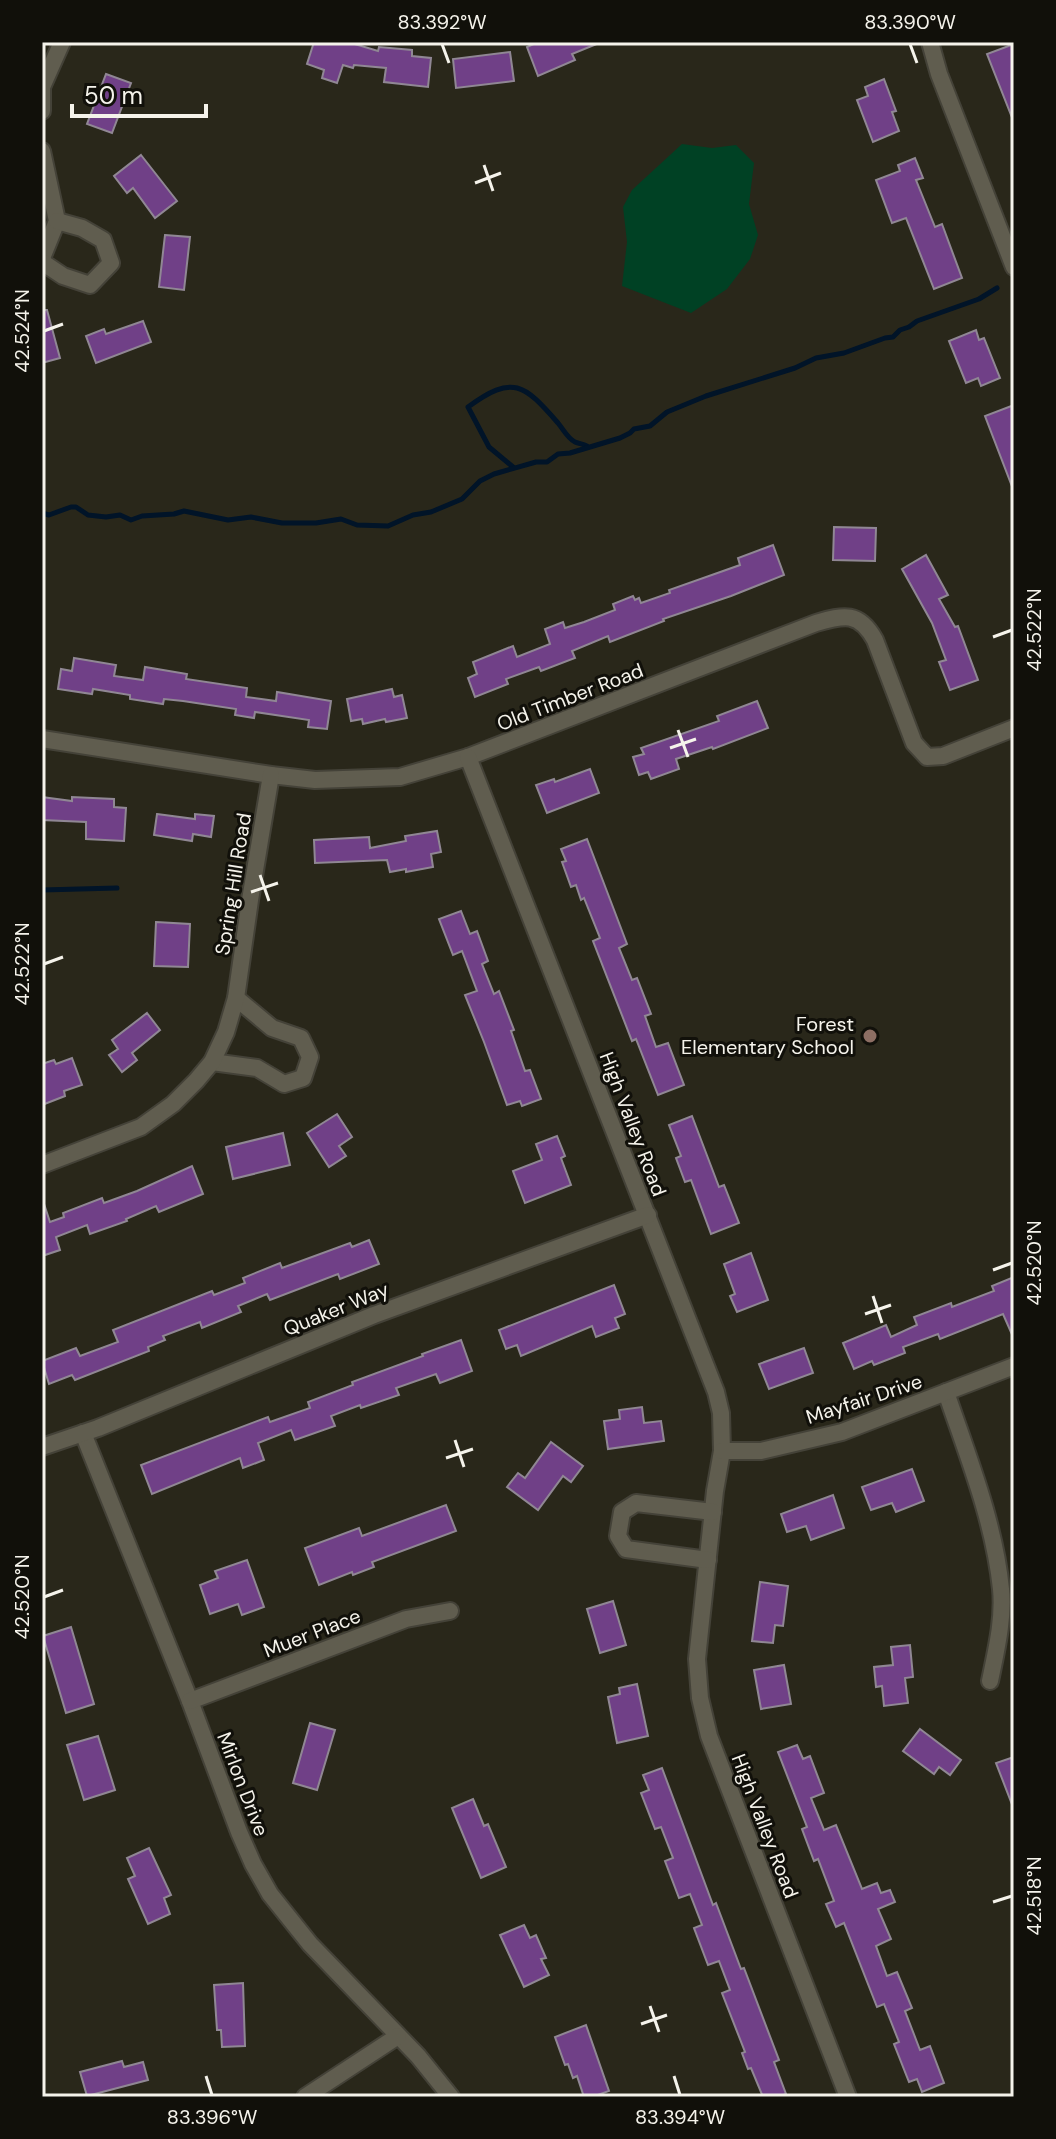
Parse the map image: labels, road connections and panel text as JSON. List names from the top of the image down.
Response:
{
  "streets": {
    "street": [
      "Old Timber Road",
      "Spring Hill Road",
      "High Valley Road",
      "Quaker Way",
      "Mayfair Drive",
      "Muer Place",
      "Mirlon Drive"
    ]
  },
  "crossings": [
    ["Old Timber Road", "Spring Hill Road"],
    ["Old Timber Road", "High Valley Road"],
    ["High Valley Road", "Quaker Way"],
    ["High Valley Road", "Mayfair Drive"],
    ["Quaker Way", "Mirlon Drive"],
    ["Muer Place", "Mirlon Drive"]
  ],
  "places": ["Forest Elementary School"],
  "scale_bar": "50 m",
  "coordinates": [
    "83.392°W",
    "83.390°W",
    "42.524°N",
    "42.522°N",
    "42.520°N",
    "42.518°N",
    "83.396°W",
    "83.394°W"
  ]
}
